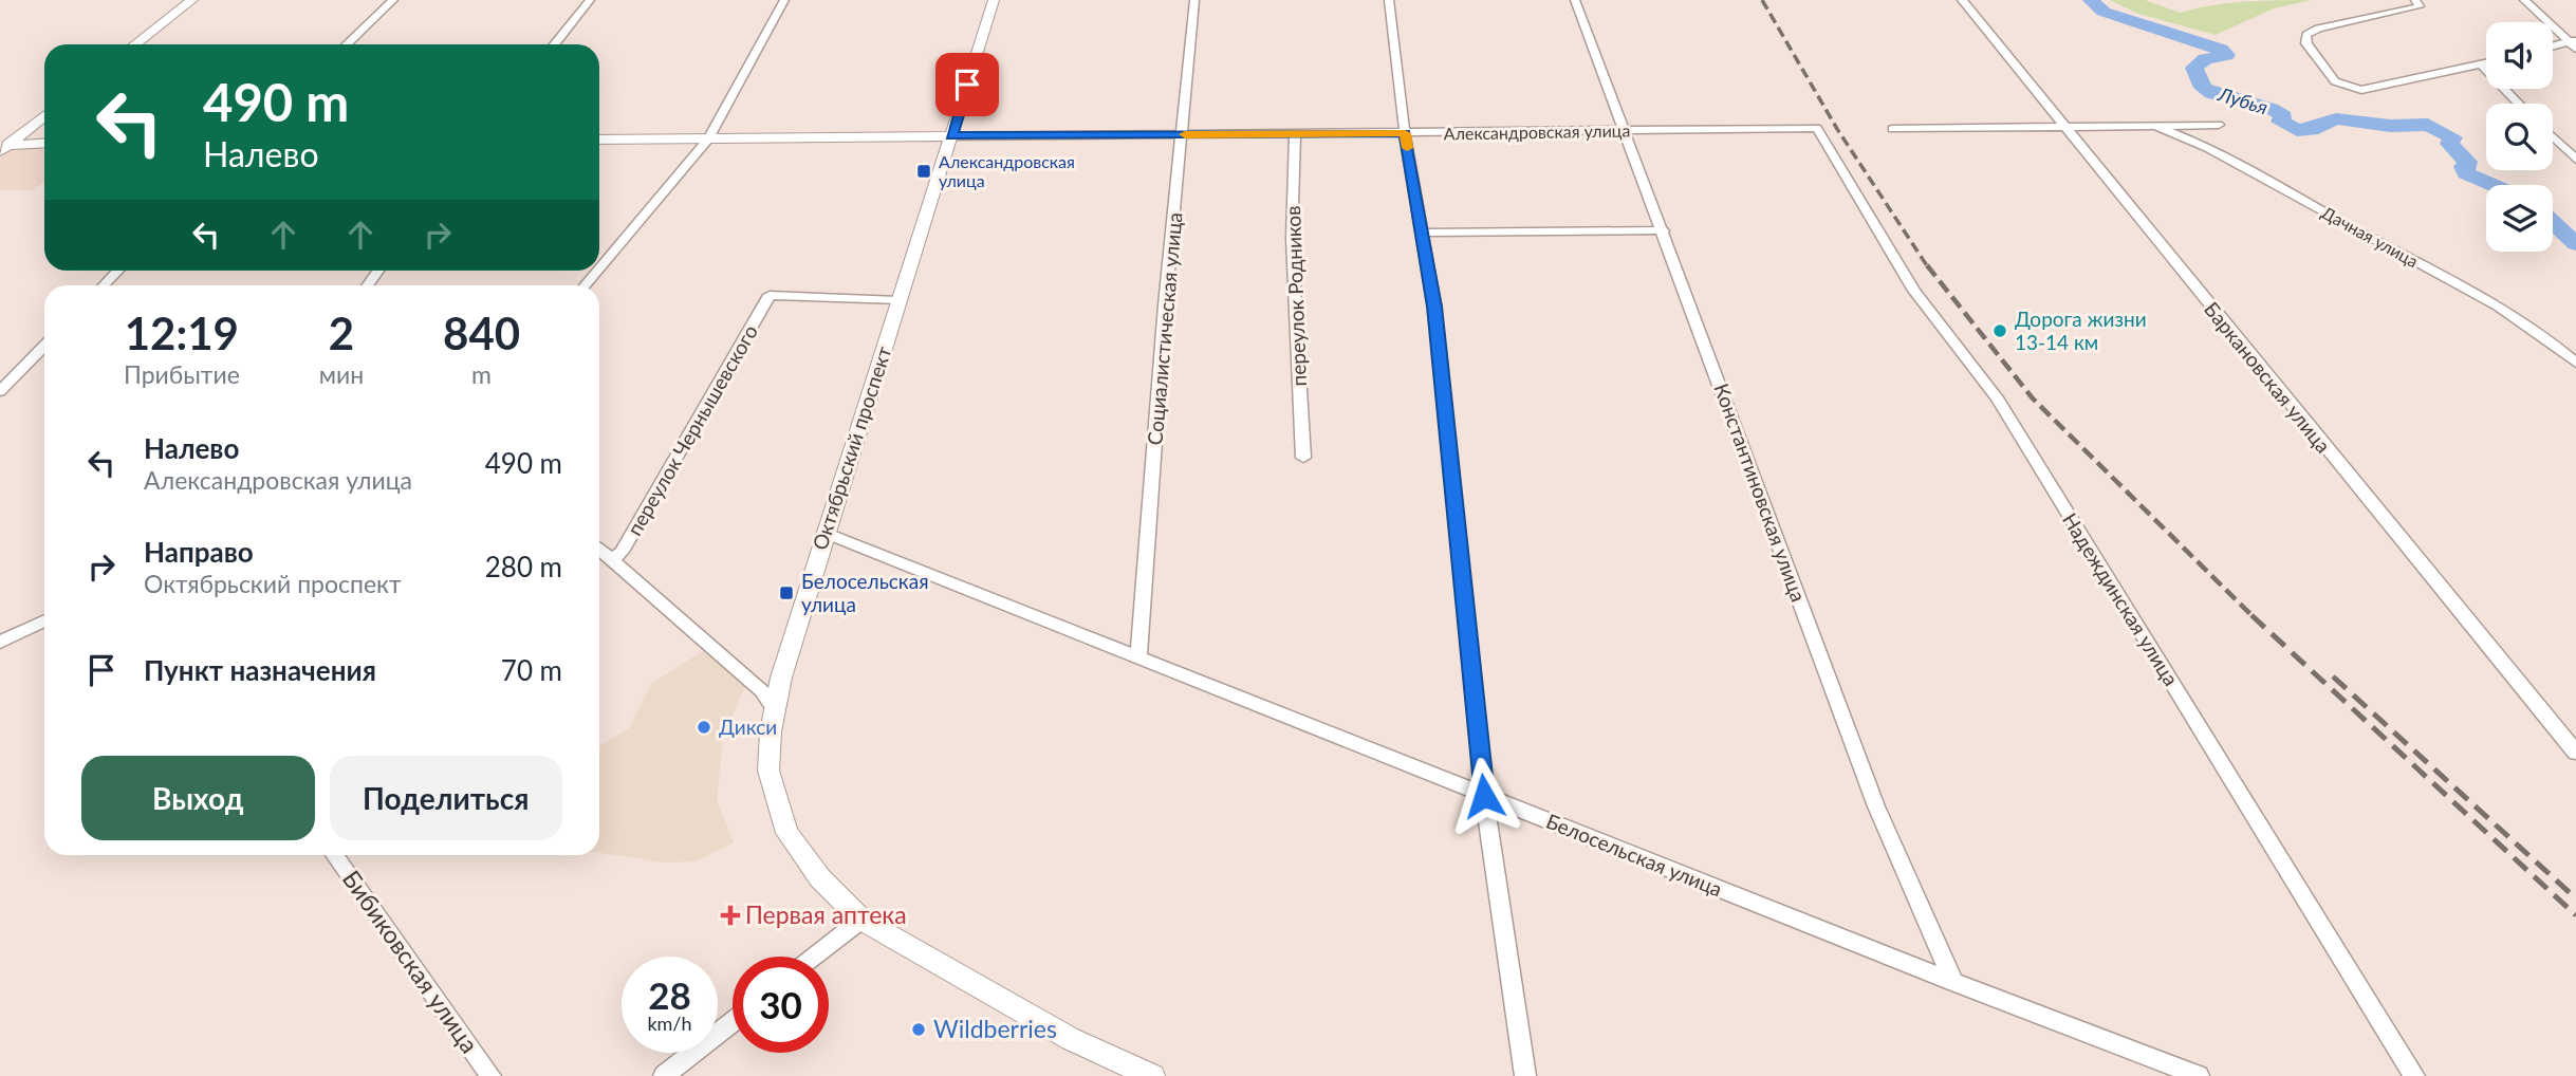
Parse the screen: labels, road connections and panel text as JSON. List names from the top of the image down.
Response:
{
  "streets": {
    "street": [
      "Александровская улица",
      "Дачная улица",
      "переулок Родников",
      "Социалистическая улица",
      "Баркановская улица",
      "переулок Чернышевского",
      "Октябрьский проспект",
      "Константиновская улица",
      "Надеждинская улица",
      "Белосельская улица",
      "Бибиковская улица"
    ]
  },
  "crossings": [
    ["Александровская улица", "переулок Родников"],
    ["Александровская улица", "Социалистическая улица"],
    ["Александровская улица", "Октябрьский проспект"],
    ["Александровская улица", "Константиновская улица"],
    ["Александровская улица", "Надеждинская улица"],
    ["Социалистическая улица", "Белосельская улица"],
    ["переулок Чернышевского", "Октябрьский проспект"],
    ["Октябрьский проспект", "Белосельская улица"],
    ["Константиновская улица", "Белосельская улица"]
  ],
  "water": ["Лубья"],
  "places": {
    "transit": ["Александровская улица", "Белосельская улица"],
    "other": ["Дорога жизни 13-14 км", "Дикси", "Wildberries"],
    "health": ["Первая аптека"]
  },
  "page": {
    "turn": ["490 m", "Налево"],
    "eta": [
      "12:19",
      "Прибытие",
      "2",
      "мин",
      "840",
      "m"
    ],
    "list": [
      {
        "name": "Налево",
        "note": "Александровская улица",
        "value": "490 m"
      },
      {
        "name": "Направо",
        "note": "Октябрьский проспект",
        "value": "280 m"
      },
      {
        "name": "Пункт назначения",
        "value": "70 m"
      }
    ],
    "buttons": ["Выход", "Поделиться"],
    "speed": "28 km/h",
    "limit": "30"
  }
}
